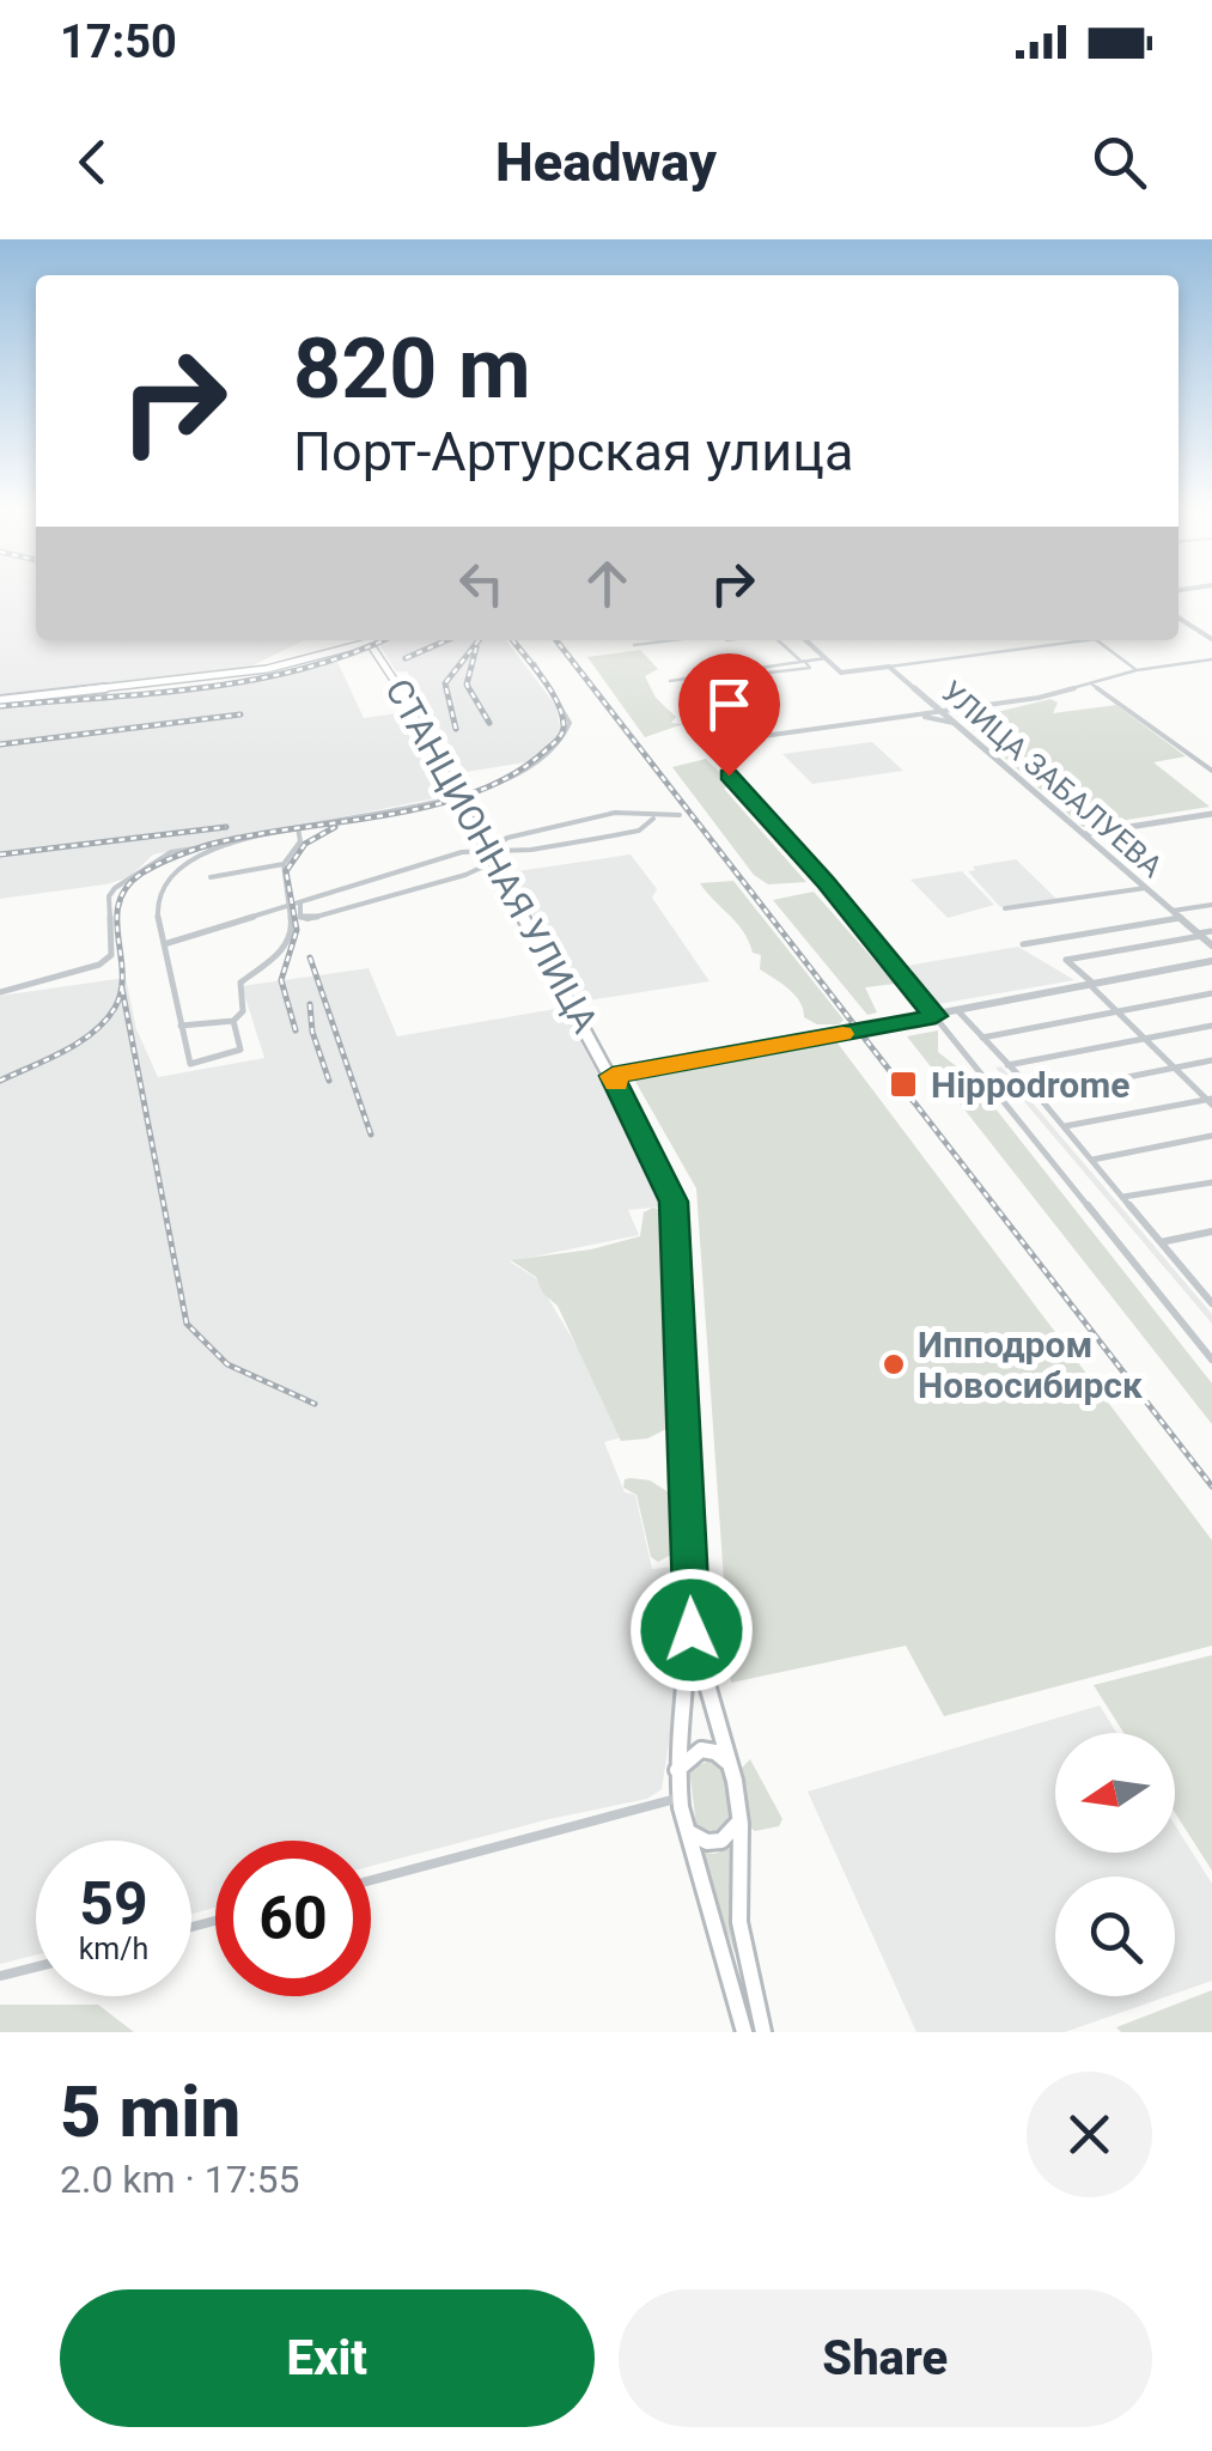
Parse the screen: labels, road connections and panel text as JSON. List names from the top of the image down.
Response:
{
  "streets": {
    "main road": ["СТАНЦИОННАЯ УЛИЦА"],
    "street": ["УЛИЦА ЗАБАЛУЕВА"]
  },
  "places": {
    "transit": ["Hippodrome"],
    "other": ["Ипподром Новосибирск"]
  },
  "north": "left",
  "page": {
    "status": "17:50",
    "header": "Headway",
    "turn": ["820 m", "Порт-Артурская улица"],
    "speed": "59 km/h",
    "limit": "60",
    "heading": ["5 min", "2.0 km · 17:55"],
    "buttons": ["Exit", "Share"]
  }
}
